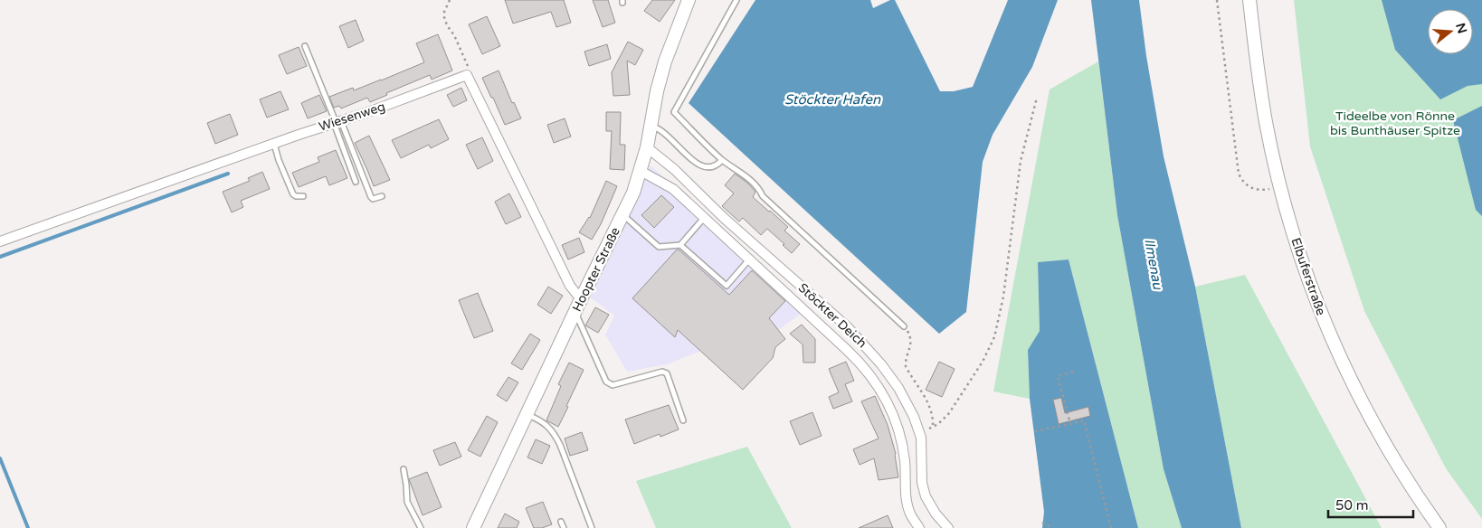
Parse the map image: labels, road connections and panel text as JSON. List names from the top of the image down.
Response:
{
  "streets": {
    "street": [
      "Wiesenweg",
      "Hoopter Straße",
      "Elbuferstraße",
      "Stöckter Deich"
    ]
  },
  "crossings": [
    ["Hoopter Straße", "Stöckter Deich"]
  ],
  "water": ["Stöckter Hafen", "Ilmenau"],
  "parks": ["Tideelbe von Rönne bis Bunthäuser Spitze"],
  "scale_bar": "50 m",
  "north": "right"
}
